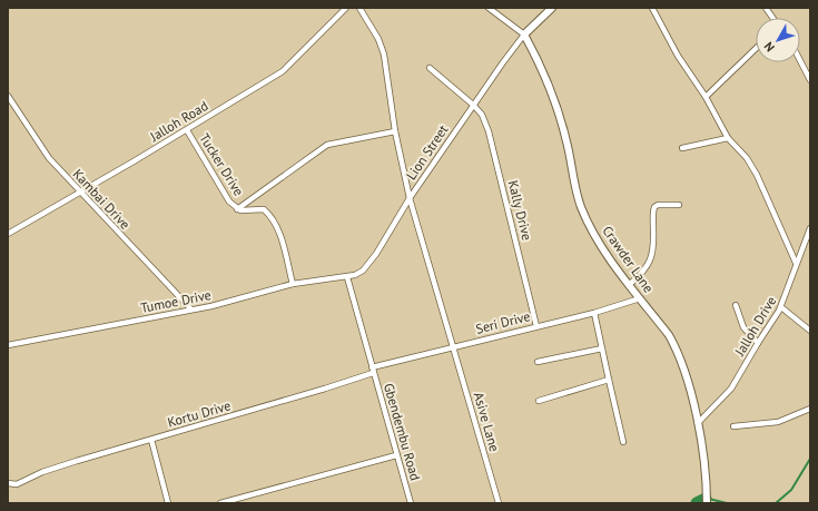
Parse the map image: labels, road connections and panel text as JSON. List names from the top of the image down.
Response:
{
  "streets": {
    "street": [
      "Jalloh Road",
      "Lion Street",
      "Tucker Drive",
      "Kambai Drive",
      "Kally Drive",
      "Crawder Lane",
      "Tumoe Drive",
      "Seri Drive",
      "Jalloh Drive",
      "Kortu Drive",
      "Asive Lane",
      "Gbendembu Road"
    ]
  },
  "crossings": [
    ["Jalloh Road", "Tucker Drive"],
    ["Jalloh Road", "Kambai Drive"],
    ["Lion Street", "Kally Drive"],
    ["Lion Street", "Crawder Lane"],
    ["Lion Street", "Tumoe Drive"],
    ["Lion Street", "Gbendembu Road"],
    ["Tucker Drive", "Tumoe Drive"],
    ["Kambai Drive", "Tumoe Drive"],
    ["Kally Drive", "Seri Drive"],
    ["Crawder Lane", "Seri Drive"],
    ["Crawder Lane", "Jalloh Drive"],
    ["Tumoe Drive", "Gbendembu Road"],
    ["Seri Drive", "Kortu Drive"],
    ["Seri Drive", "Asive Lane"],
    ["Seri Drive", "Gbendembu Road"],
    ["Kortu Drive", "Gbendembu Road"]
  ],
  "north": "bottom left"
}
